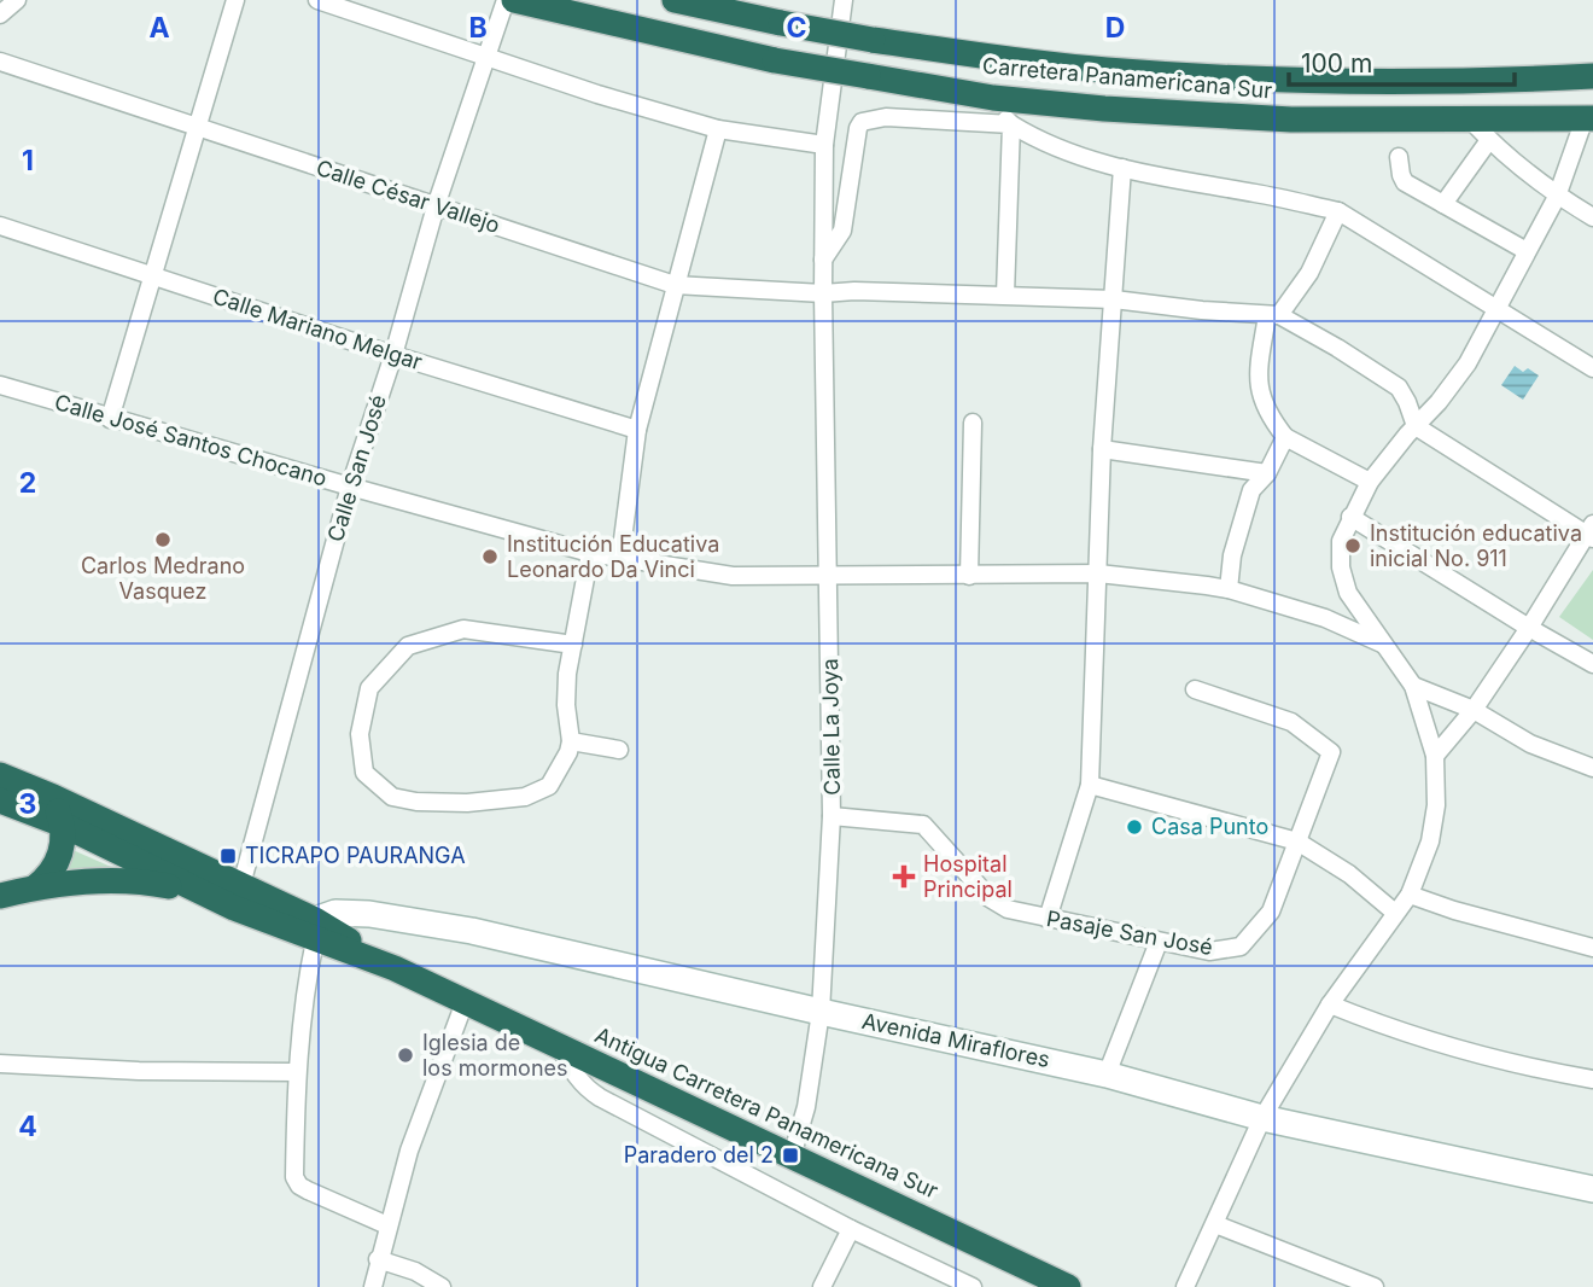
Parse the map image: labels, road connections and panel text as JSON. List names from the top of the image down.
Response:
{
  "streets": {
    "highway": ["Carretera Panamericana Sur", "Antigua Carretera Panamericana Sur"],
    "street": [
      "Calle César Vallejo",
      "Calle Mariano Melgar",
      "Calle José Santos Chocano",
      "Calle San José",
      "Calle La Joya",
      "Pasaje San José",
      "Avenida Miraflores"
    ]
  },
  "crossings": [
    ["Calle César Vallejo", "Calle San José"],
    ["Calle César Vallejo", "Calle La Joya"],
    ["Calle Mariano Melgar", "Calle San José"],
    ["Calle José Santos Chocano", "Calle San José"],
    ["Calle José Santos Chocano", "Calle La Joya"],
    ["Calle San José", "Antigua Carretera Panamericana Sur"],
    ["Calle La Joya", "Pasaje San José"],
    ["Calle La Joya", "Avenida Miraflores"],
    ["Calle La Joya", "Antigua Carretera Panamericana Sur"],
    ["Avenida Miraflores", "Antigua Carretera Panamericana Sur"]
  ],
  "places": {
    "other": [
      "Carlos Medrano Vasquez",
      "Institución educativa inicial No. 911",
      "Institución Educativa Leonardo Da Vinci",
      "Casa Punto",
      "Iglesia de los mormones"
    ],
    "transit": ["TICRAPO PAURANGA", "Paradero del 2"],
    "health": ["Hospital Principal"]
  },
  "scale_bar": "100 m",
  "grid": {
    "columns": [
      "A",
      "B",
      "C",
      "D"
    ],
    "rows": [
      "1",
      "2",
      "3",
      "4"
    ]
  }
}
